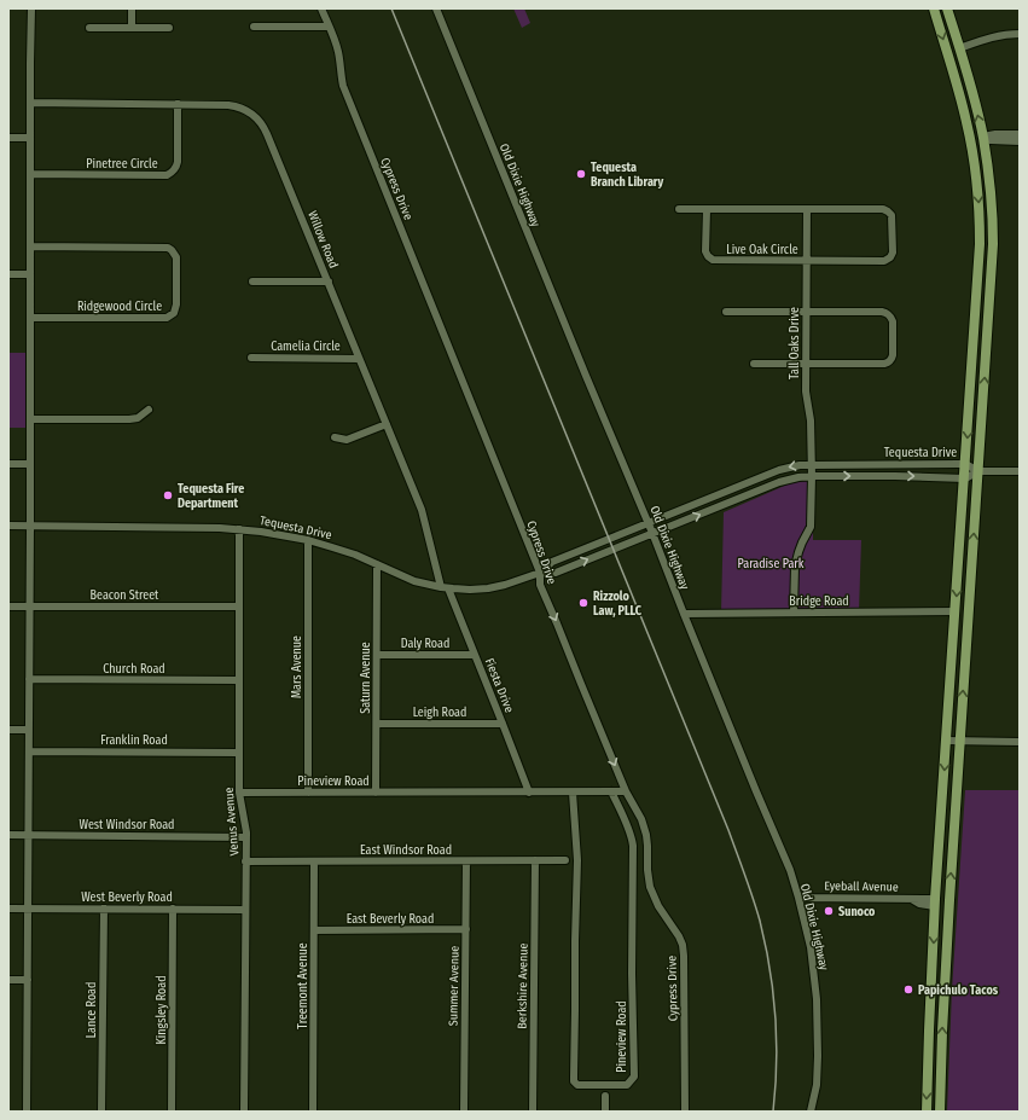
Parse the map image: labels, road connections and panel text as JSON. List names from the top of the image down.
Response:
{
  "streets": {
    "street": [
      "Pinetree Circle",
      "Old Dixie Highway",
      "Cypress Drive",
      "Willow Road",
      "Live Oak Circle",
      "Ridgewood Circle",
      "Tall Oaks Drive",
      "Camelia Circle",
      "Tequesta Drive",
      "Beacon Street",
      "Bridge Road",
      "Daly Road",
      "Mars Avenue",
      "Church Road",
      "Saturn Avenue",
      "Fiesta Drive",
      "Leigh Road",
      "Franklin Road",
      "Pineview Road",
      "Venus Avenue",
      "West Windsor Road",
      "East Windsor Road",
      "Eyeball Avenue",
      "West Beverly Road",
      "East Beverly Road",
      "Treemont Avenue",
      "Summer Avenue",
      "Berkshire Avenue",
      "Lance Road",
      "Kingsley Road"
    ]
  },
  "crossings": [
    ["Pinetree Circle", "Willow Road"],
    ["Old Dixie Highway", "Tequesta Drive"],
    ["Old Dixie Highway", "Bridge Road"],
    ["Old Dixie Highway", "Eyeball Avenue"],
    ["Cypress Drive", "Tequesta Drive"],
    ["Cypress Drive", "Pineview Road"],
    ["Willow Road", "Camelia Circle"],
    ["Willow Road", "Tequesta Drive"],
    ["Willow Road", "Fiesta Drive"],
    ["Live Oak Circle", "Tall Oaks Drive"],
    ["Tall Oaks Drive", "Tequesta Drive"],
    ["Tall Oaks Drive", "Bridge Road"],
    ["Tequesta Drive", "Mars Avenue"],
    ["Tequesta Drive", "Saturn Avenue"],
    ["Tequesta Drive", "Fiesta Drive"],
    ["Tequesta Drive", "Venus Avenue"],
    ["Beacon Street", "Venus Avenue"],
    ["Daly Road", "Saturn Avenue"],
    ["Daly Road", "Fiesta Drive"],
    ["Mars Avenue", "Pineview Road"],
    ["Church Road", "Venus Avenue"],
    ["Saturn Avenue", "Leigh Road"],
    ["Saturn Avenue", "Pineview Road"],
    ["Fiesta Drive", "Leigh Road"],
    ["Fiesta Drive", "Pineview Road"],
    ["Franklin Road", "Venus Avenue"],
    ["Pineview Road", "Venus Avenue"],
    ["Venus Avenue", "West Windsor Road"],
    ["Venus Avenue", "East Windsor Road"],
    ["Venus Avenue", "West Beverly Road"],
    ["East Windsor Road", "Treemont Avenue"],
    ["East Windsor Road", "Summer Avenue"],
    ["East Windsor Road", "Berkshire Avenue"],
    ["West Beverly Road", "Lance Road"],
    ["West Beverly Road", "Kingsley Road"],
    ["East Beverly Road", "Treemont Avenue"],
    ["East Beverly Road", "Summer Avenue"]
  ],
  "parks": ["Paradise Park"],
  "places": [
    "Tequesta Branch Library",
    "Tequesta Fire Department",
    "Rizzolo Law, PLLC",
    "Sunoco",
    "Papichulo Tacos"
  ]
}
